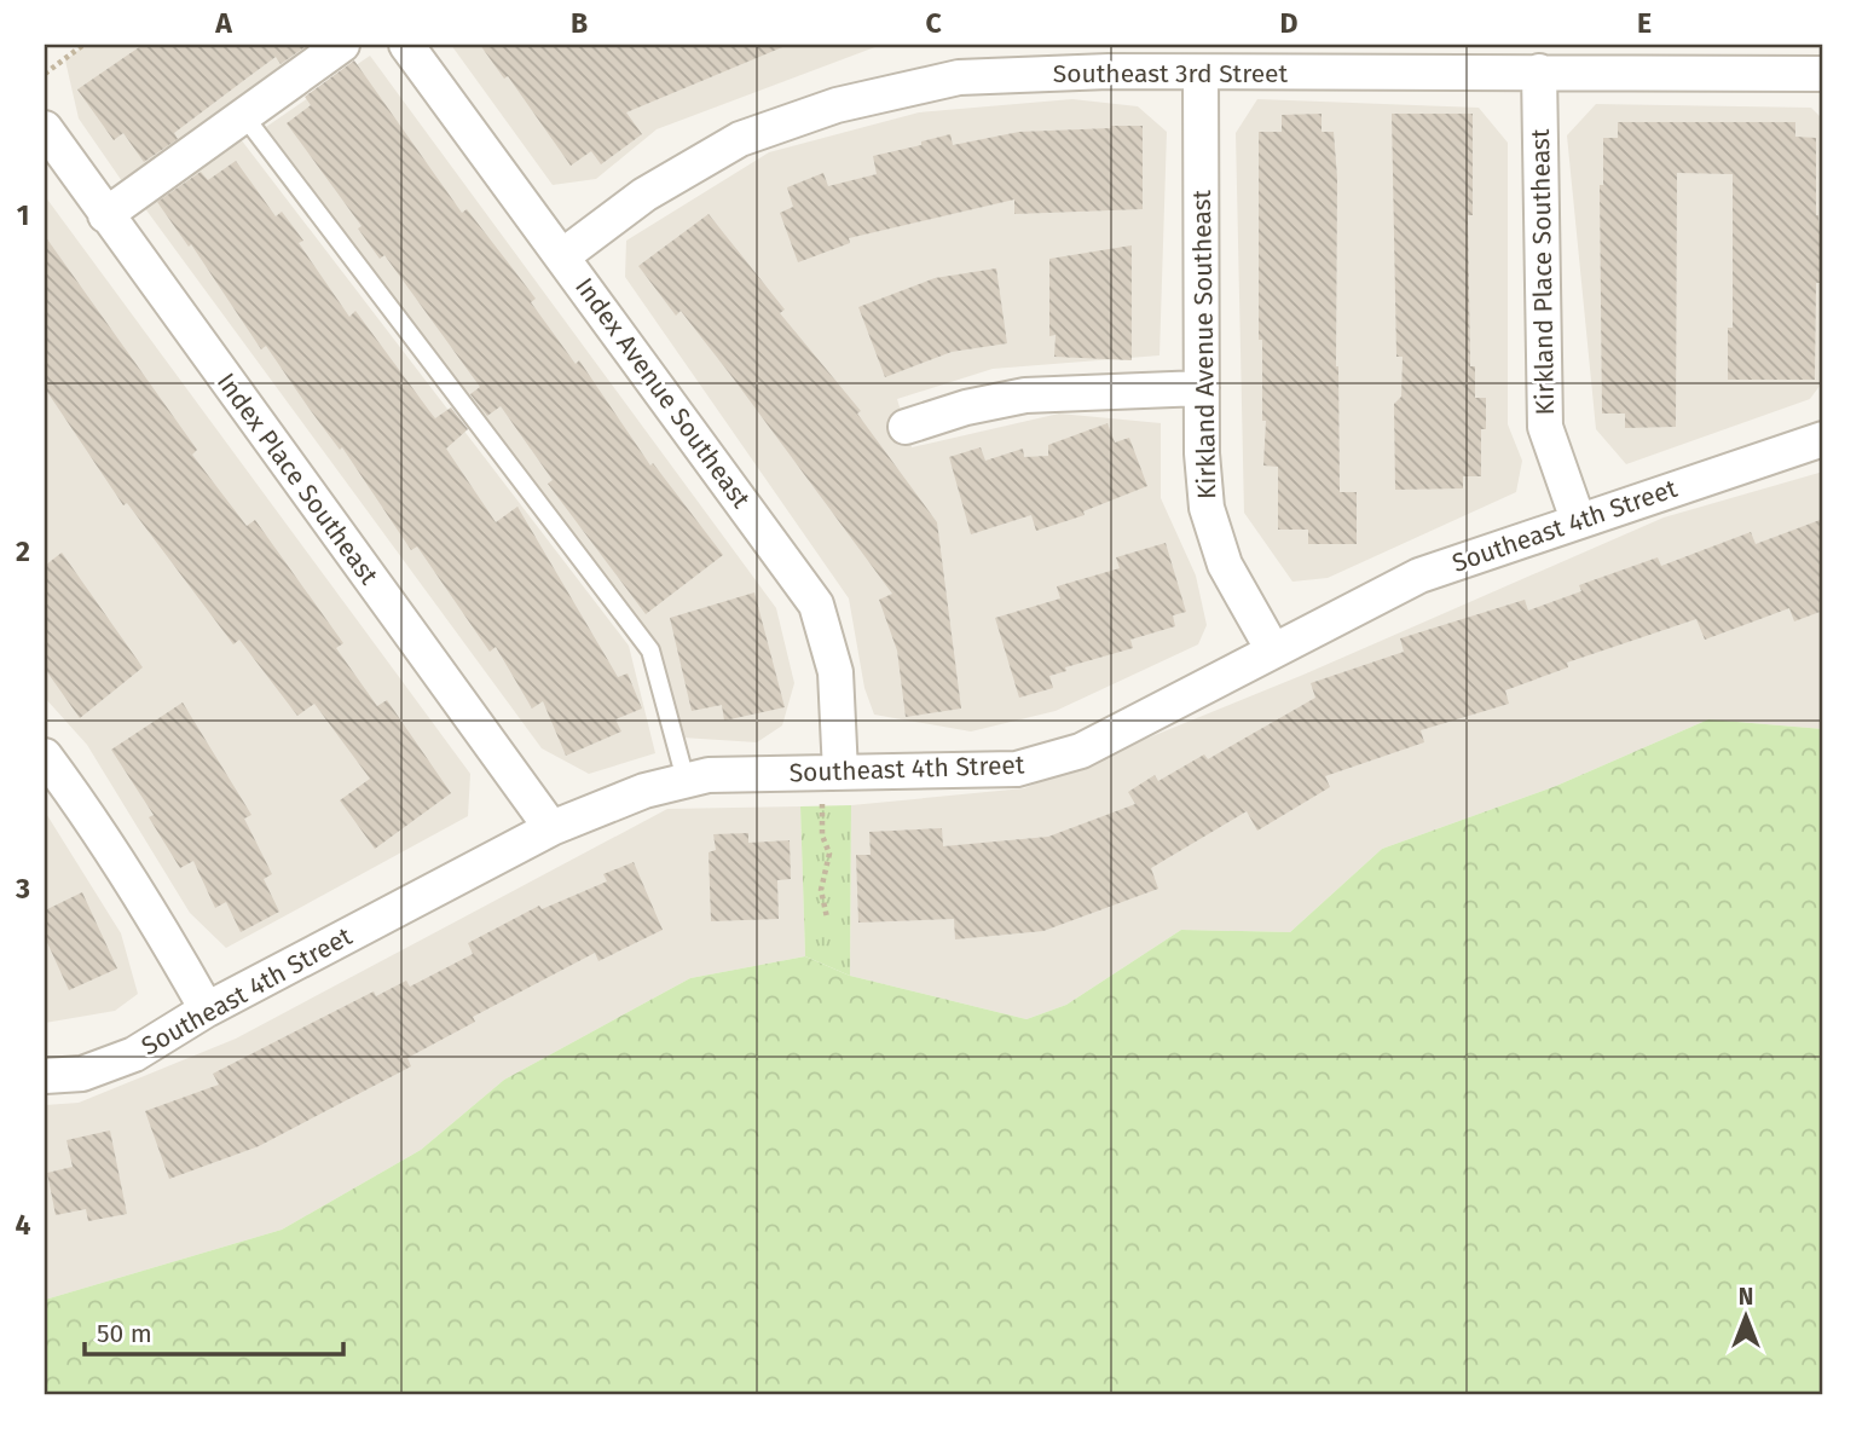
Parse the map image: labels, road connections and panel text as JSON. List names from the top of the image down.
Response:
{
  "streets": {
    "street": [
      "Southeast 3rd Street",
      "Kirkland Place Southeast",
      "Kirkland Avenue Southeast",
      "Index Avenue Southeast",
      "Index Place Southeast",
      "Southeast 4th Street"
    ]
  },
  "crossings": [
    ["Southeast 3rd Street", "Kirkland Place Southeast"],
    ["Southeast 3rd Street", "Kirkland Avenue Southeast"],
    ["Southeast 3rd Street", "Index Avenue Southeast"],
    ["Kirkland Place Southeast", "Southeast 4th Street"],
    ["Kirkland Avenue Southeast", "Southeast 4th Street"],
    ["Index Avenue Southeast", "Southeast 4th Street"],
    ["Index Place Southeast", "Southeast 4th Street"]
  ],
  "scale_bar": "50 m",
  "north": "top",
  "grid": {
    "columns": [
      "A",
      "B",
      "C",
      "D",
      "E"
    ],
    "rows": [
      "1",
      "2",
      "3",
      "4"
    ]
  }
}
